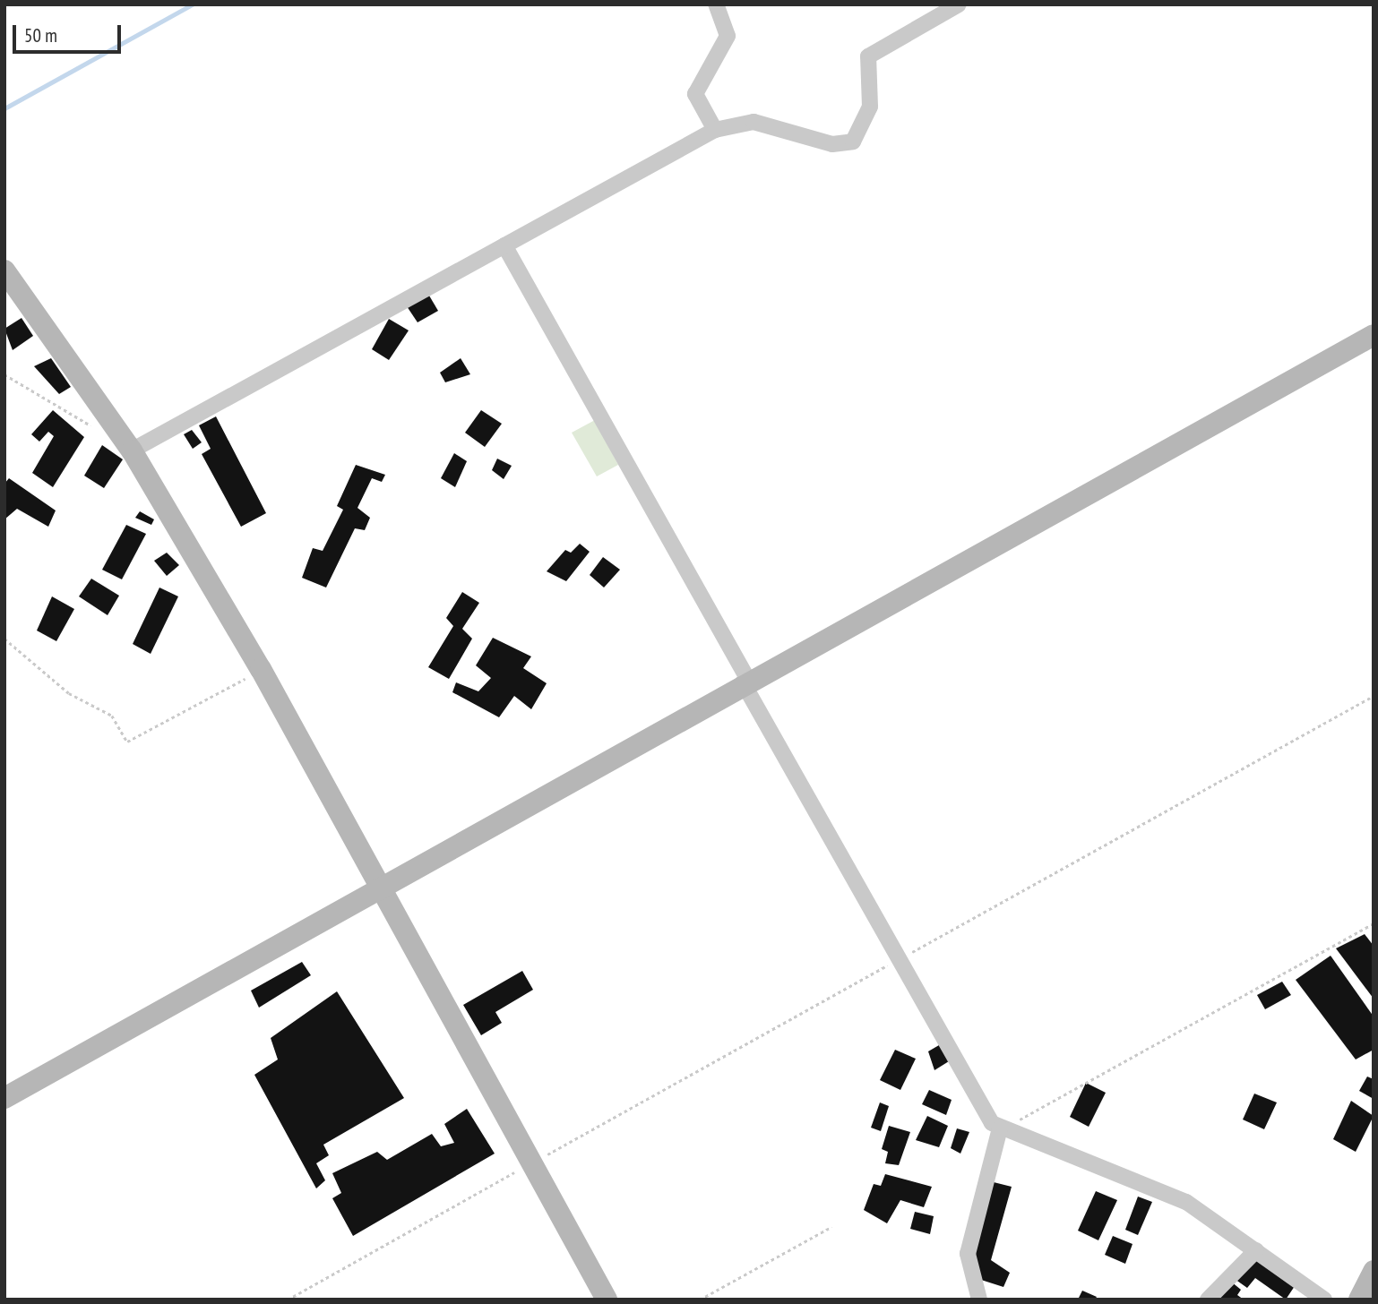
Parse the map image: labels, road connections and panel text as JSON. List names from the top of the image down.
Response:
{
  "scale_bar": "50 m"
}
